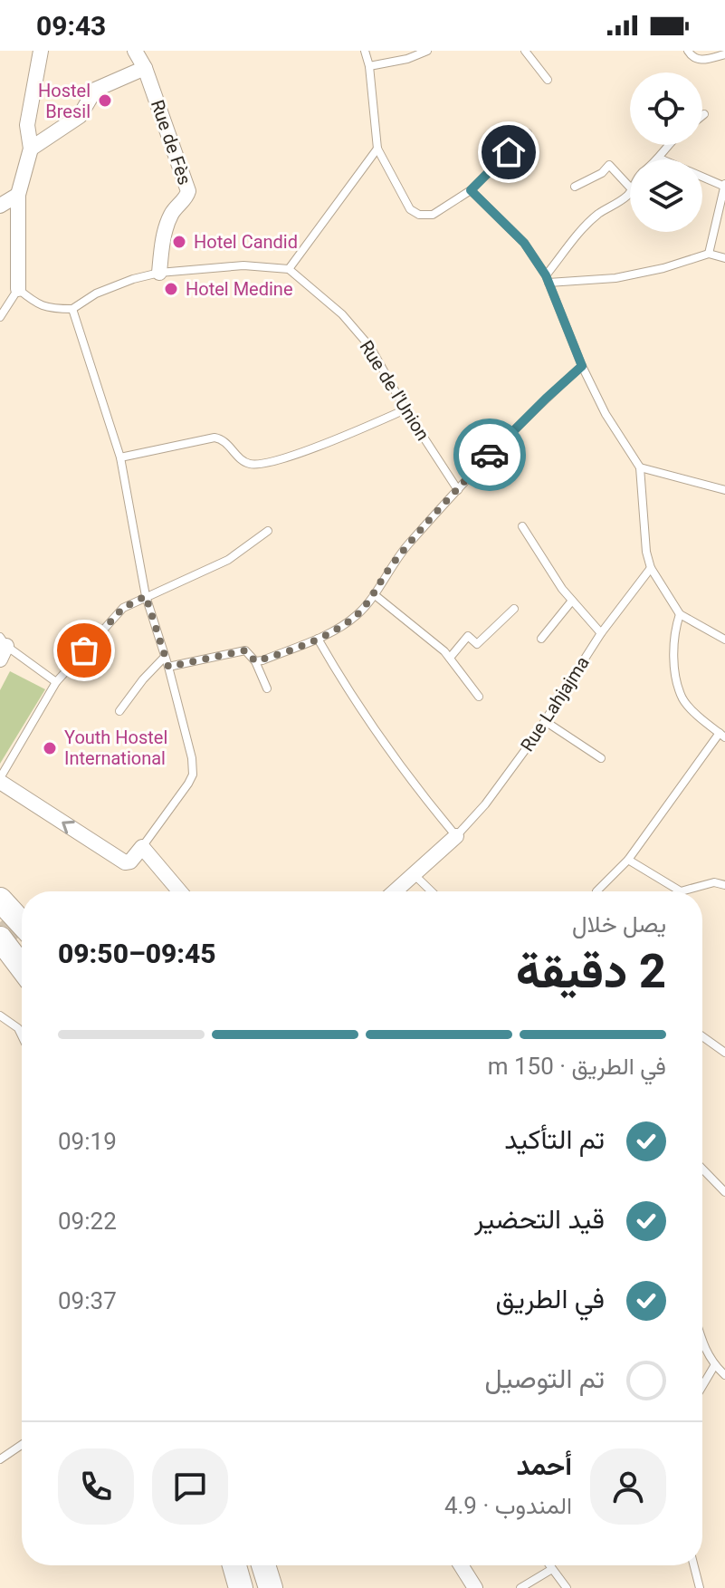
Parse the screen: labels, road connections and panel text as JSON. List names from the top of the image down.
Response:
{
  "streets": {
    "street": ["Rue de Fès"],
    "lane": ["Rue de l'Union", "Rue Lahjajma"]
  },
  "places": [
    "Hostel Bresil",
    "Hotel Candid",
    "Hotel Medine",
    "Youth Hostel International"
  ],
  "page": {
    "status": "09:43",
    "heading": ["2 دقيقة", "يصل خلال", "09:45–09:50"],
    "panel": ["أحمد", "المندوب · 4.9"],
    "bar": "في الطريق · 150 m",
    "list": [
      ["تم التأكيد", "09:19"],
      ["قيد التحضير", "09:22"],
      ["في الطريق", "09:37"],
      "تم التوصيل"
    ]
  }
}
